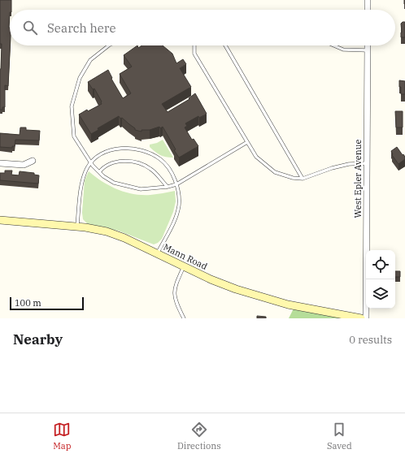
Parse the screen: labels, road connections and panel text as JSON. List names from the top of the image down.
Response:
{
  "streets": {
    "main road": ["Mann Road"],
    "street": ["West Epler Avenue"]
  },
  "scale_bar": "100 m",
  "page": {
    "search": "Search here",
    "scale": "100 m",
    "heading": ["Nearby", "0 results"],
    "nav": ["Map", "Directions", "Saved"]
  }
}
